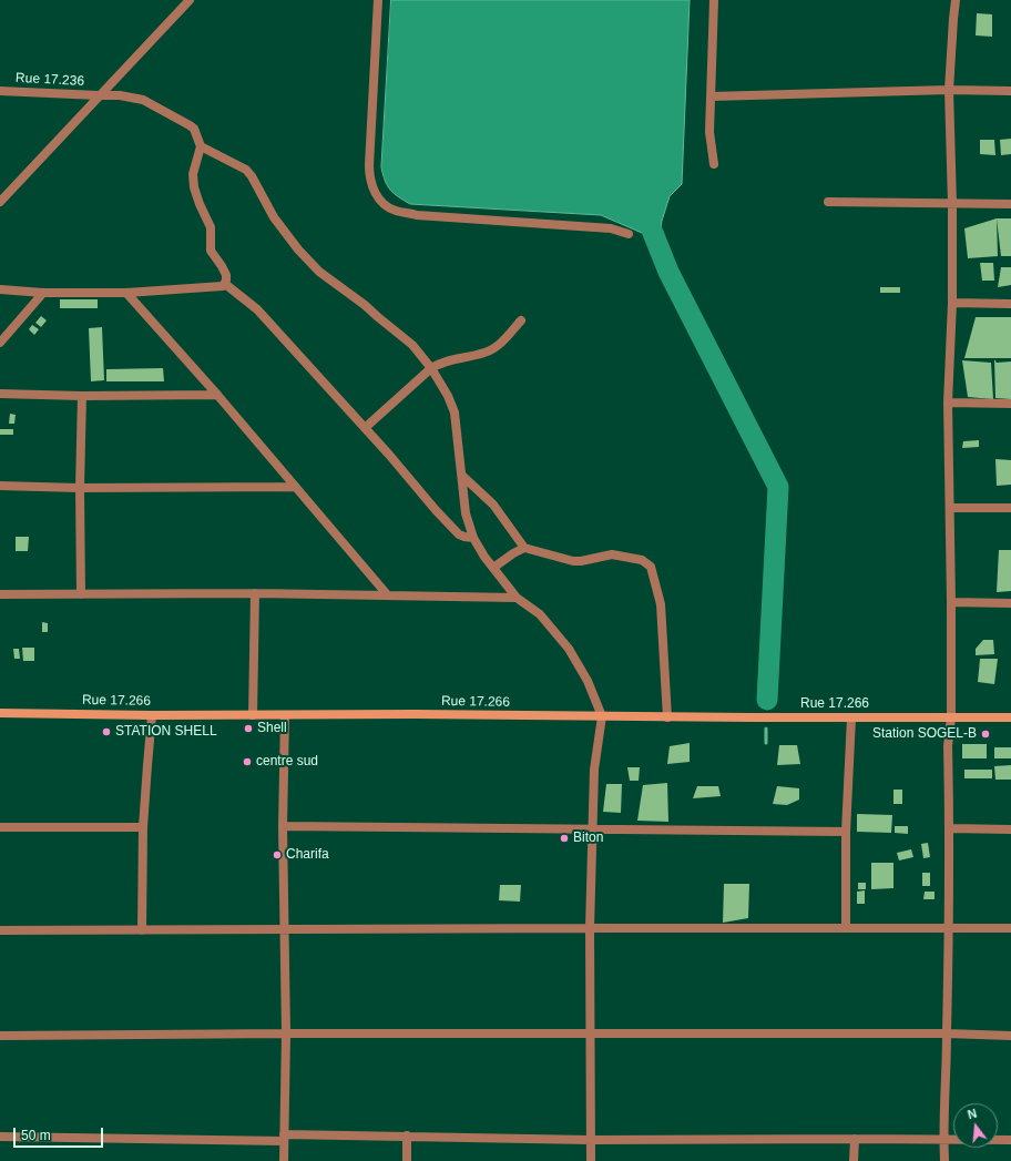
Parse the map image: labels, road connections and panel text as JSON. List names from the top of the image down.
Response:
{
  "streets": {
    "main road": ["Rue 17.266"],
    "street": ["Rue 17.236"]
  },
  "places": [
    "Shell",
    "STATION SHELL",
    "Station SOGEL-B",
    "centre sud",
    "Biton",
    "Charifa"
  ],
  "scale_bar": "50 m",
  "north": "top"
}
